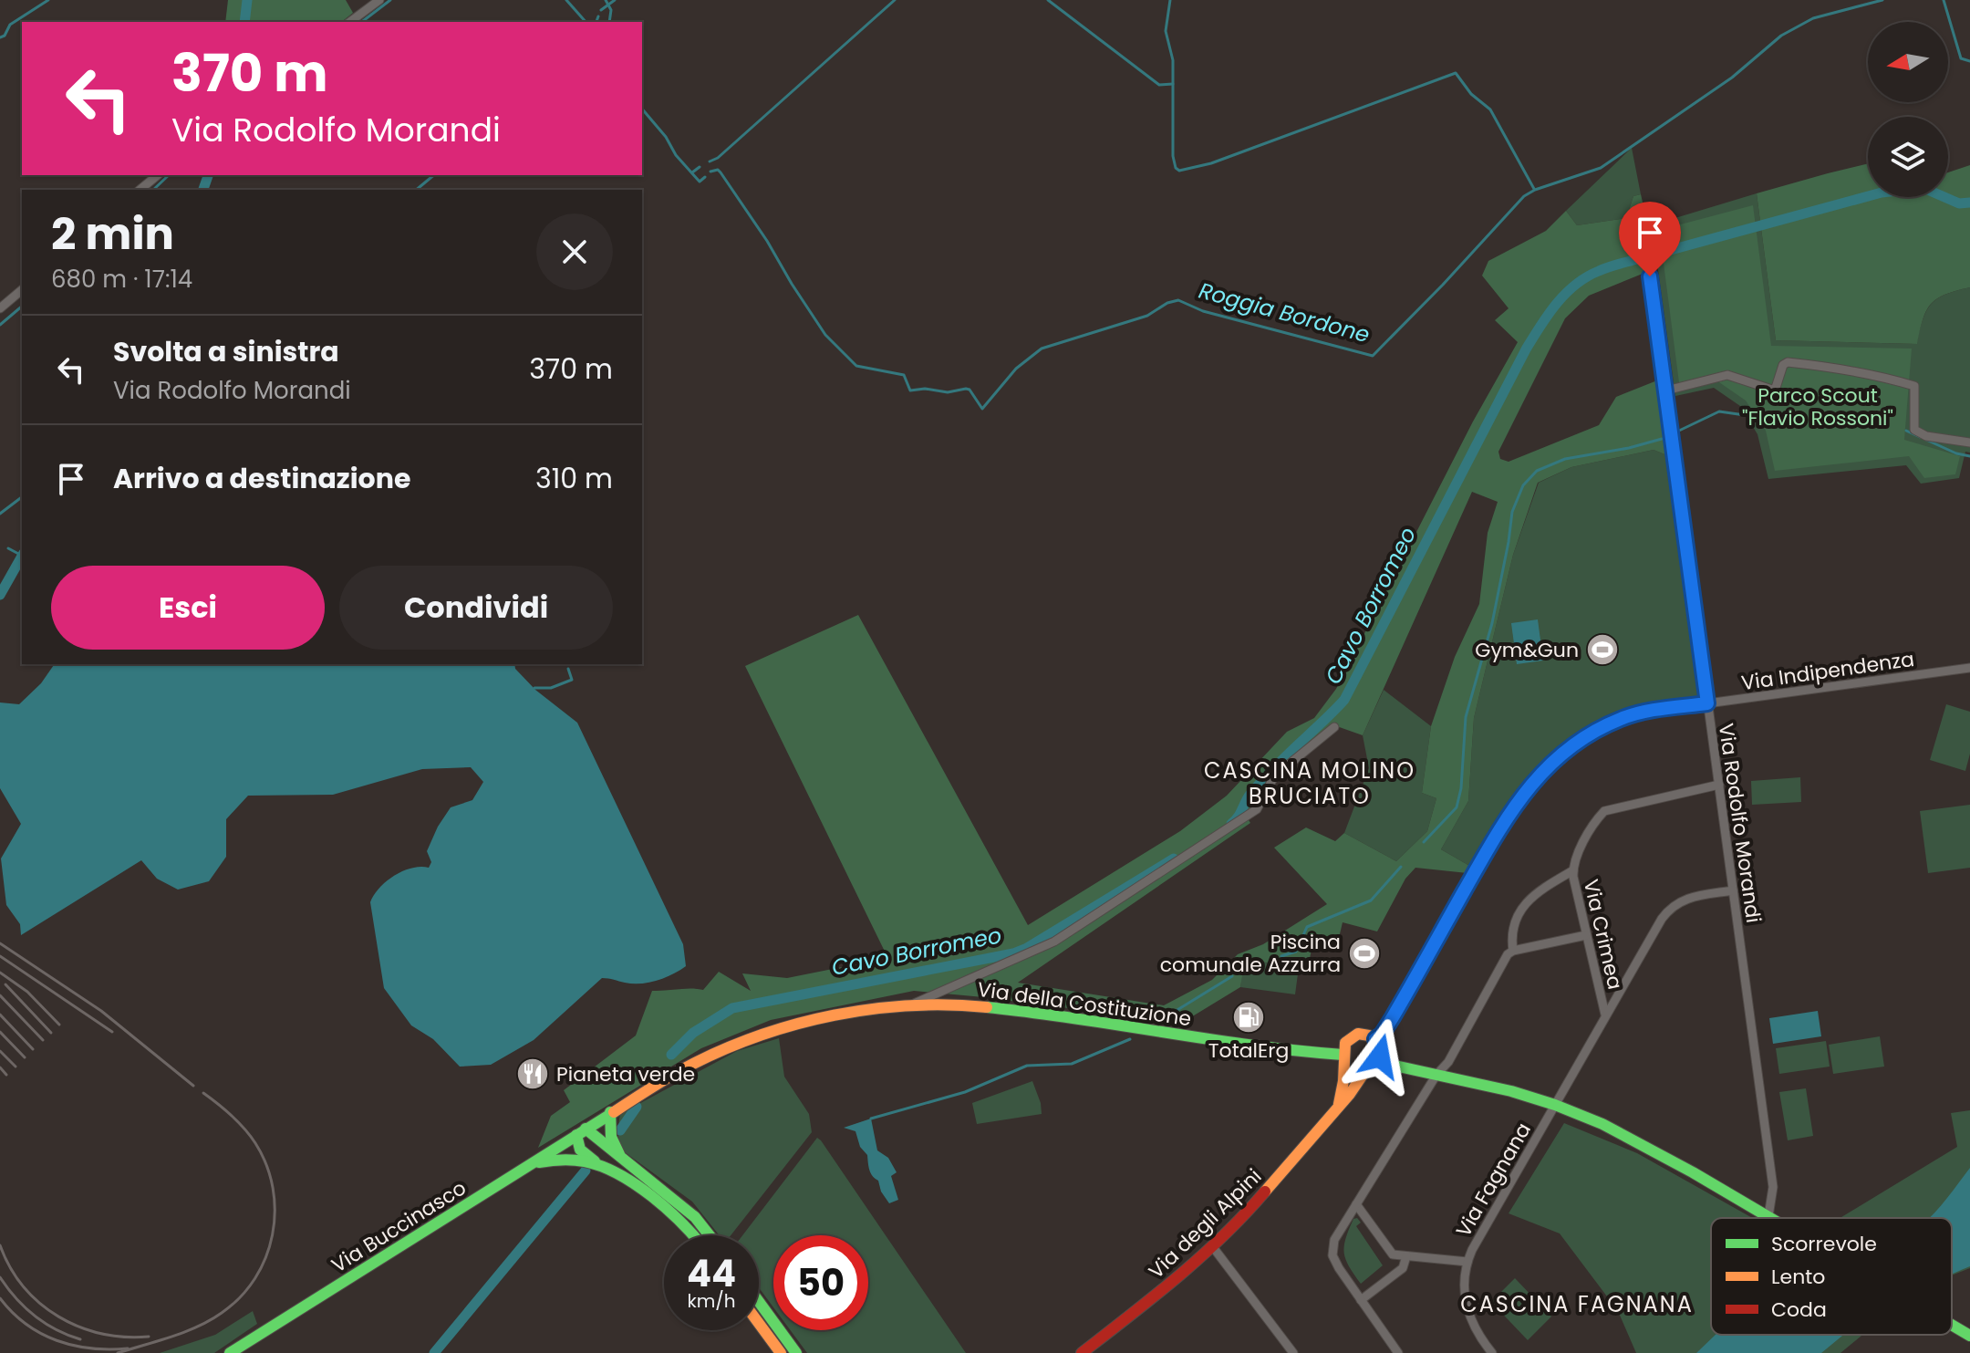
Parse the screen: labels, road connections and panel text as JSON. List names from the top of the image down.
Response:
{
  "streets": {
    "main road": ["Via della Costituzione", "Via degli Alpini", "Via Buccinasco"],
    "street": [
      "Via Indipendenza",
      "Via Rodolfo Morandi",
      "Via Crimea",
      "Via Fagnana"
    ]
  },
  "crossings": [
    ["Via Indipendenza", "Via Rodolfo Morandi"],
    ["Via Indipendenza", "Via della Costituzione"],
    ["Via Indipendenza", "Via degli Alpini"],
    ["Via Rodolfo Morandi", "Via Crimea"],
    ["Via Rodolfo Morandi", "Via Fagnana"],
    ["Via Crimea", "Via Fagnana"],
    ["Via della Costituzione", "Via degli Alpini"],
    ["Via della Costituzione", "Via Buccinasco"]
  ],
  "districts": ["CASCINA MOLINO BRUCIATO", "CASCINA FAGNANA"],
  "water": ["Roggia Bordone", "Cavo Borromeo"],
  "parks": ["Parco Scout \"Flavio Rossoni\""],
  "places": {
    "sports": ["Gym&Gun", "Piscina comunale Azzurra"],
    "fuel station": ["TotalErg"],
    "restaurant": ["Pianeta verde"]
  },
  "legend": ["Scorrevole", "Lento", "Coda"],
  "north": "left",
  "page": {
    "turn": ["370 m", "Via Rodolfo Morandi"],
    "heading": ["2 min", "680 m · 17:14"],
    "list": [
      {
        "name": "Svolta a sinistra",
        "note": "Via Rodolfo Morandi",
        "value": "370 m"
      },
      {
        "name": "Arrivo a destinazione",
        "value": "310 m"
      }
    ],
    "buttons": ["Esci", "Condividi"],
    "speed": "44 km/h",
    "limit": "50"
  }
}
